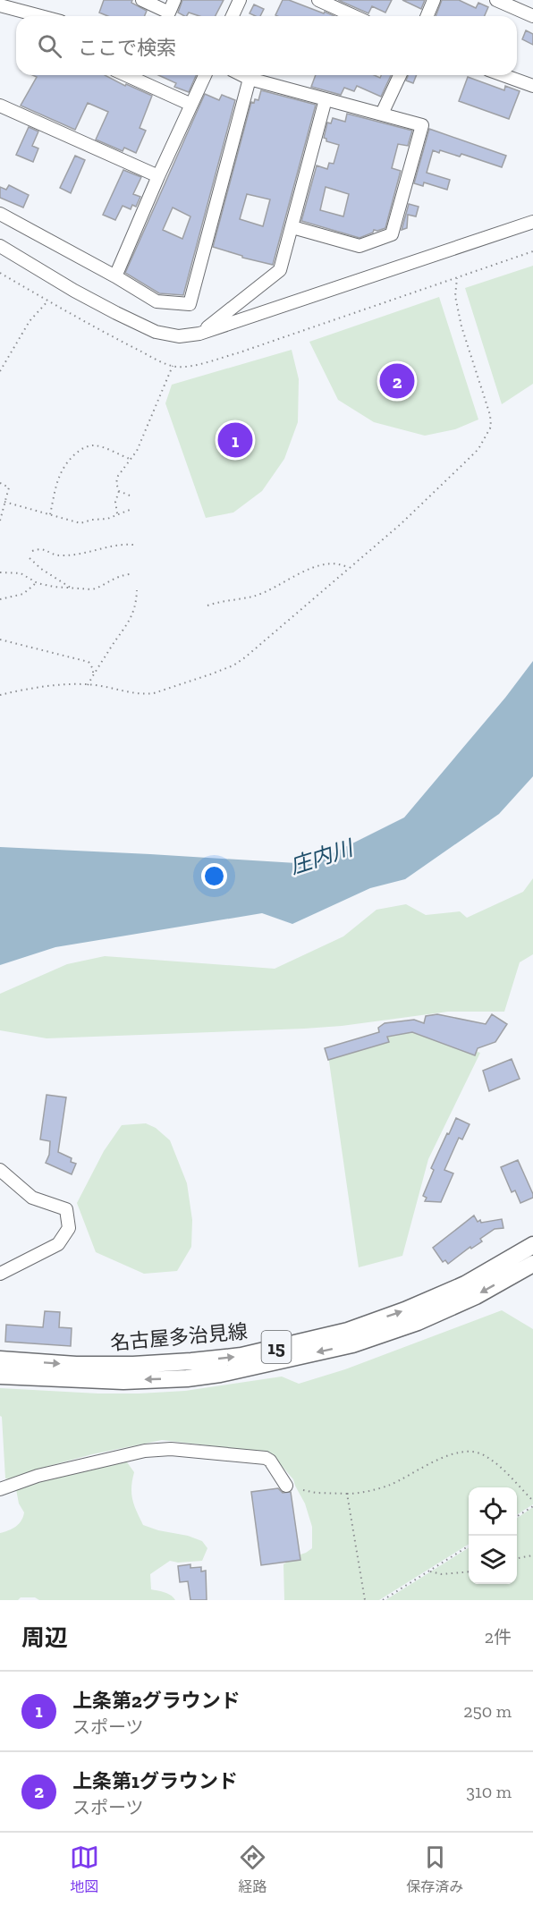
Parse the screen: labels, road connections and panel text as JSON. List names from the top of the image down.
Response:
{
  "streets": {
    "main road": ["名古屋多治見線", "15"]
  },
  "water": ["庄内川"],
  "page": {
    "search": "ここで検索",
    "pins": ["2", "1"],
    "heading": ["周辺", "2件"],
    "list": [
      {
        "mark": "1",
        "name": "上条第2グラウンド",
        "note": "スポーツ",
        "value": "250 m"
      },
      {
        "mark": "2",
        "name": "上条第1グラウンド",
        "note": "スポーツ",
        "value": "310 m"
      }
    ],
    "nav": ["地図", "経路", "保存済み"]
  }
}
